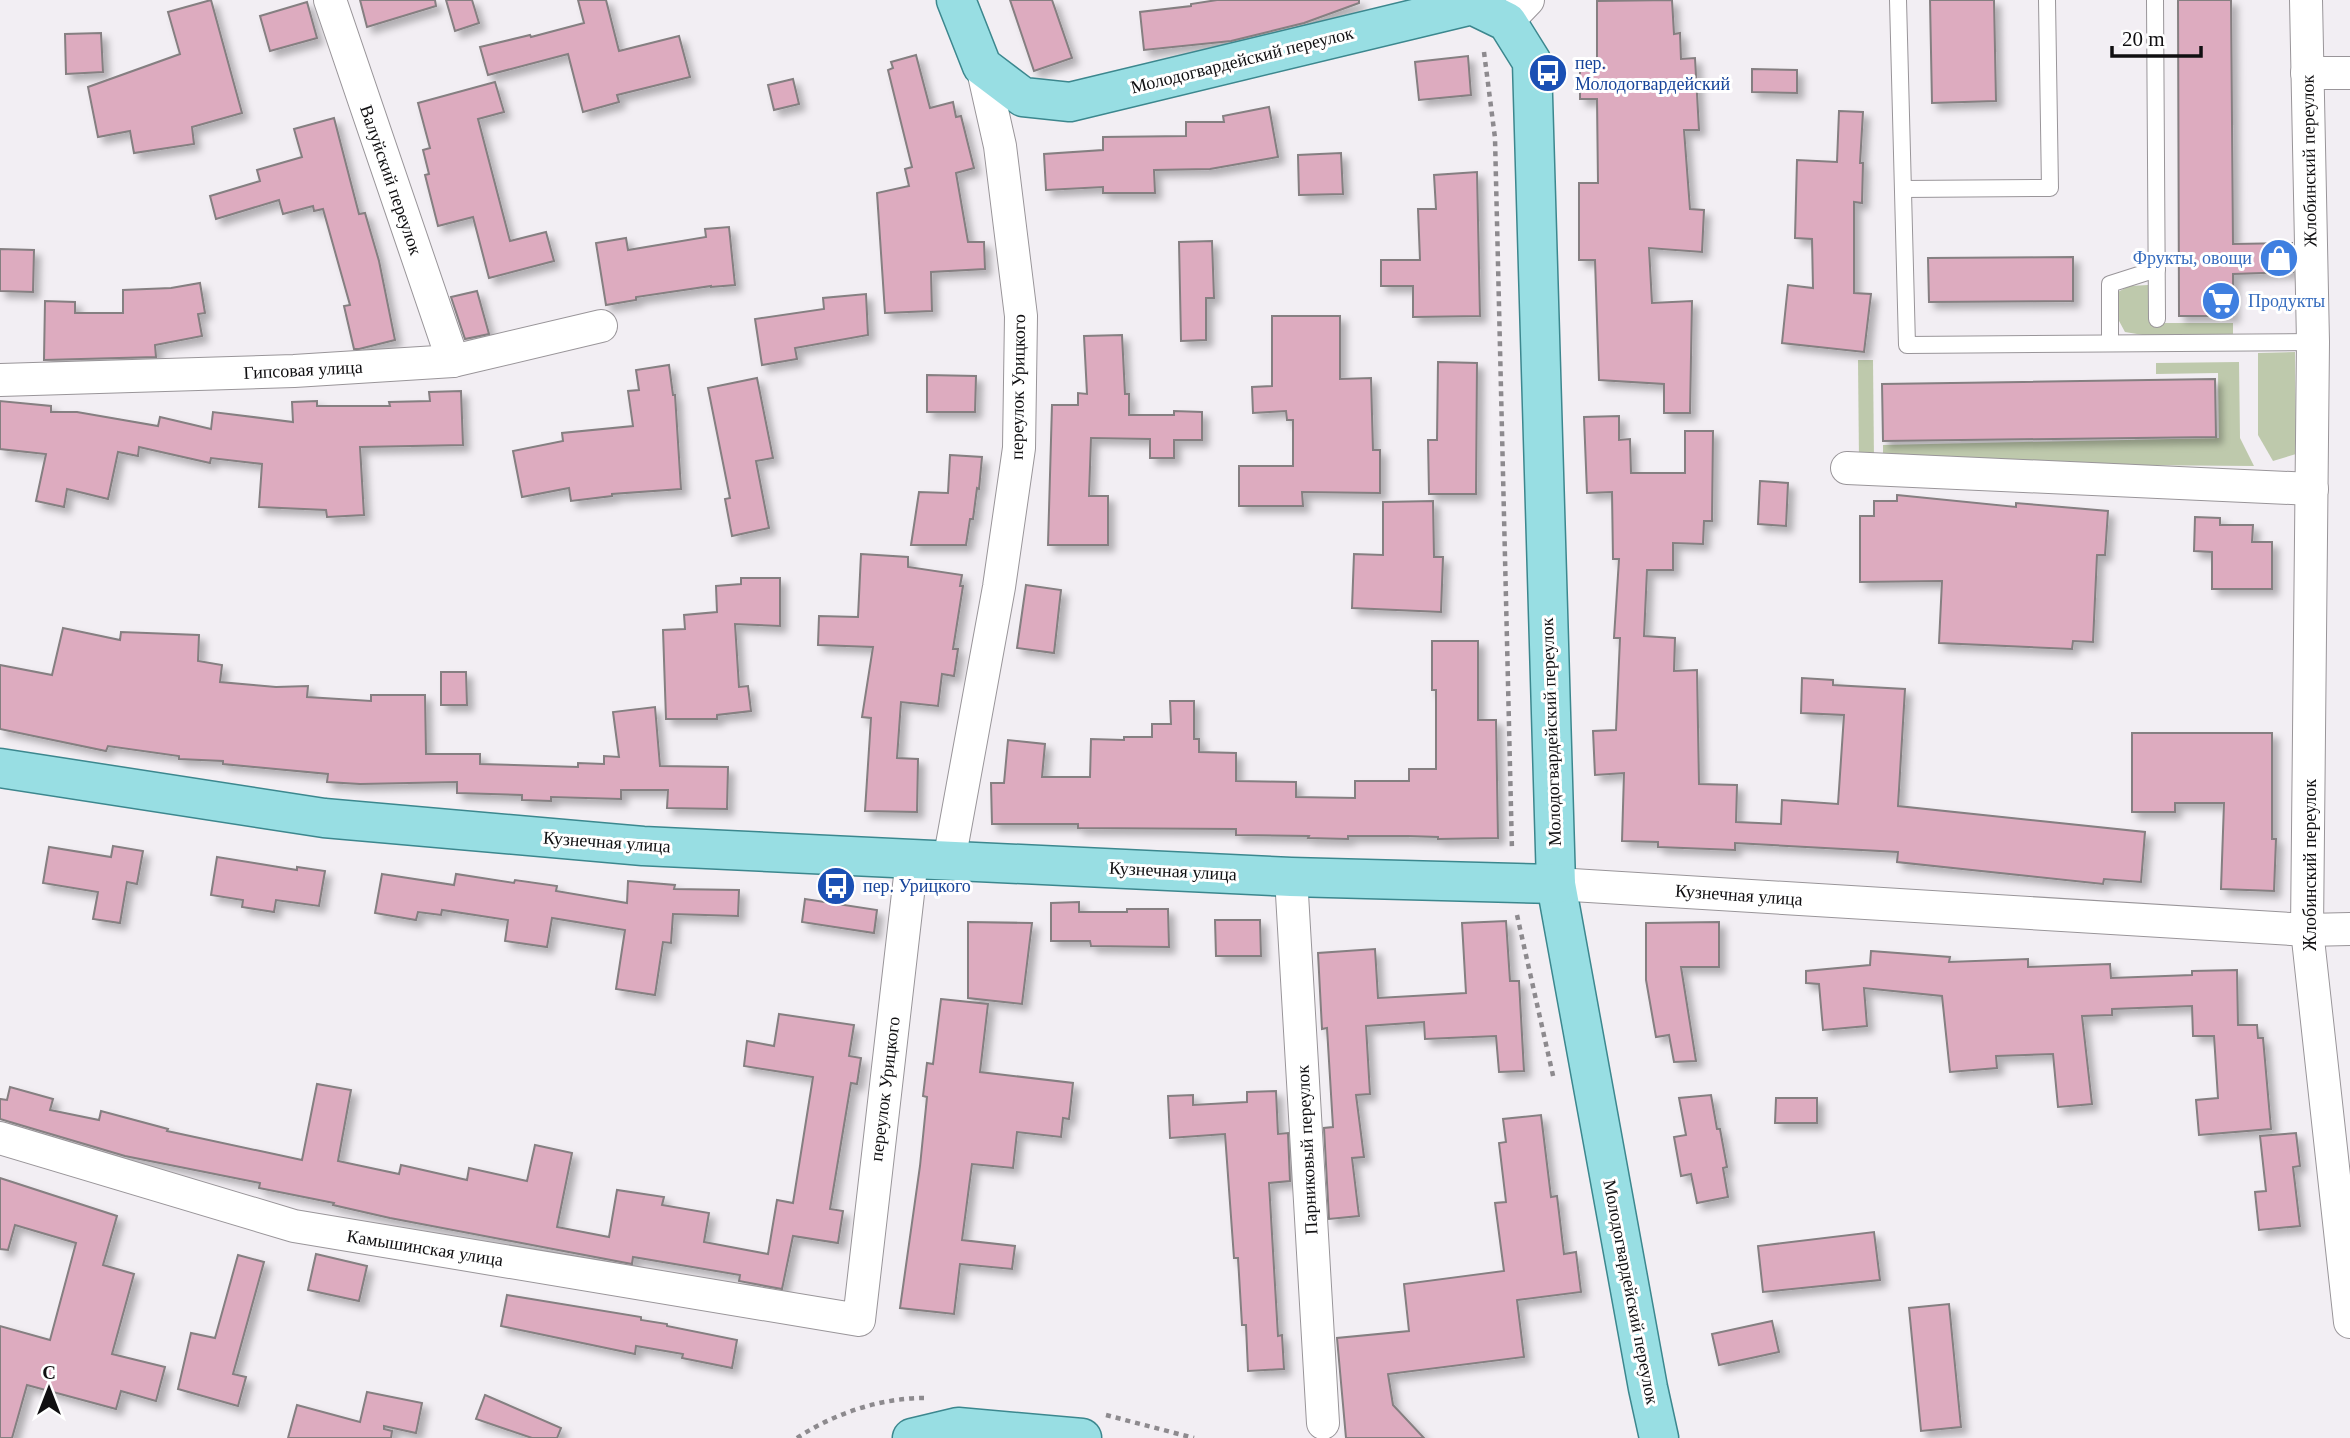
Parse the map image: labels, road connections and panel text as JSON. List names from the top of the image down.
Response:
{
  "streets": {
    "main road": ["Молодогвардейский переулок", "переулок Урицкого", "Кузнечная улица"],
    "street": [
      "Жлобинский переулок",
      "Валуйский переулок",
      "Гипсовая улица",
      "Парниковый переулок",
      "Камышинская улица"
    ]
  },
  "crossings": [
    ["Молодогвардейский переулок", "переулок Урицкого"],
    ["Молодогвардейский переулок", "Кузнечная улица"],
    ["Жлобинский переулок", "Кузнечная улица"],
    ["Валуйский переулок", "Гипсовая улица"],
    ["переулок Урицкого", "Кузнечная улица"],
    ["переулок Урицкого", "Камышинская улица"],
    ["Кузнечная улица", "Парниковый переулок"]
  ],
  "places": {
    "bus stop": ["пер. Молодогвардейский", "пер. Урицкого"],
    "shop": ["Фрукты, овощи"],
    "supermarket": ["Продукты"]
  },
  "scale_bar": "20 m",
  "north": "top"
}
